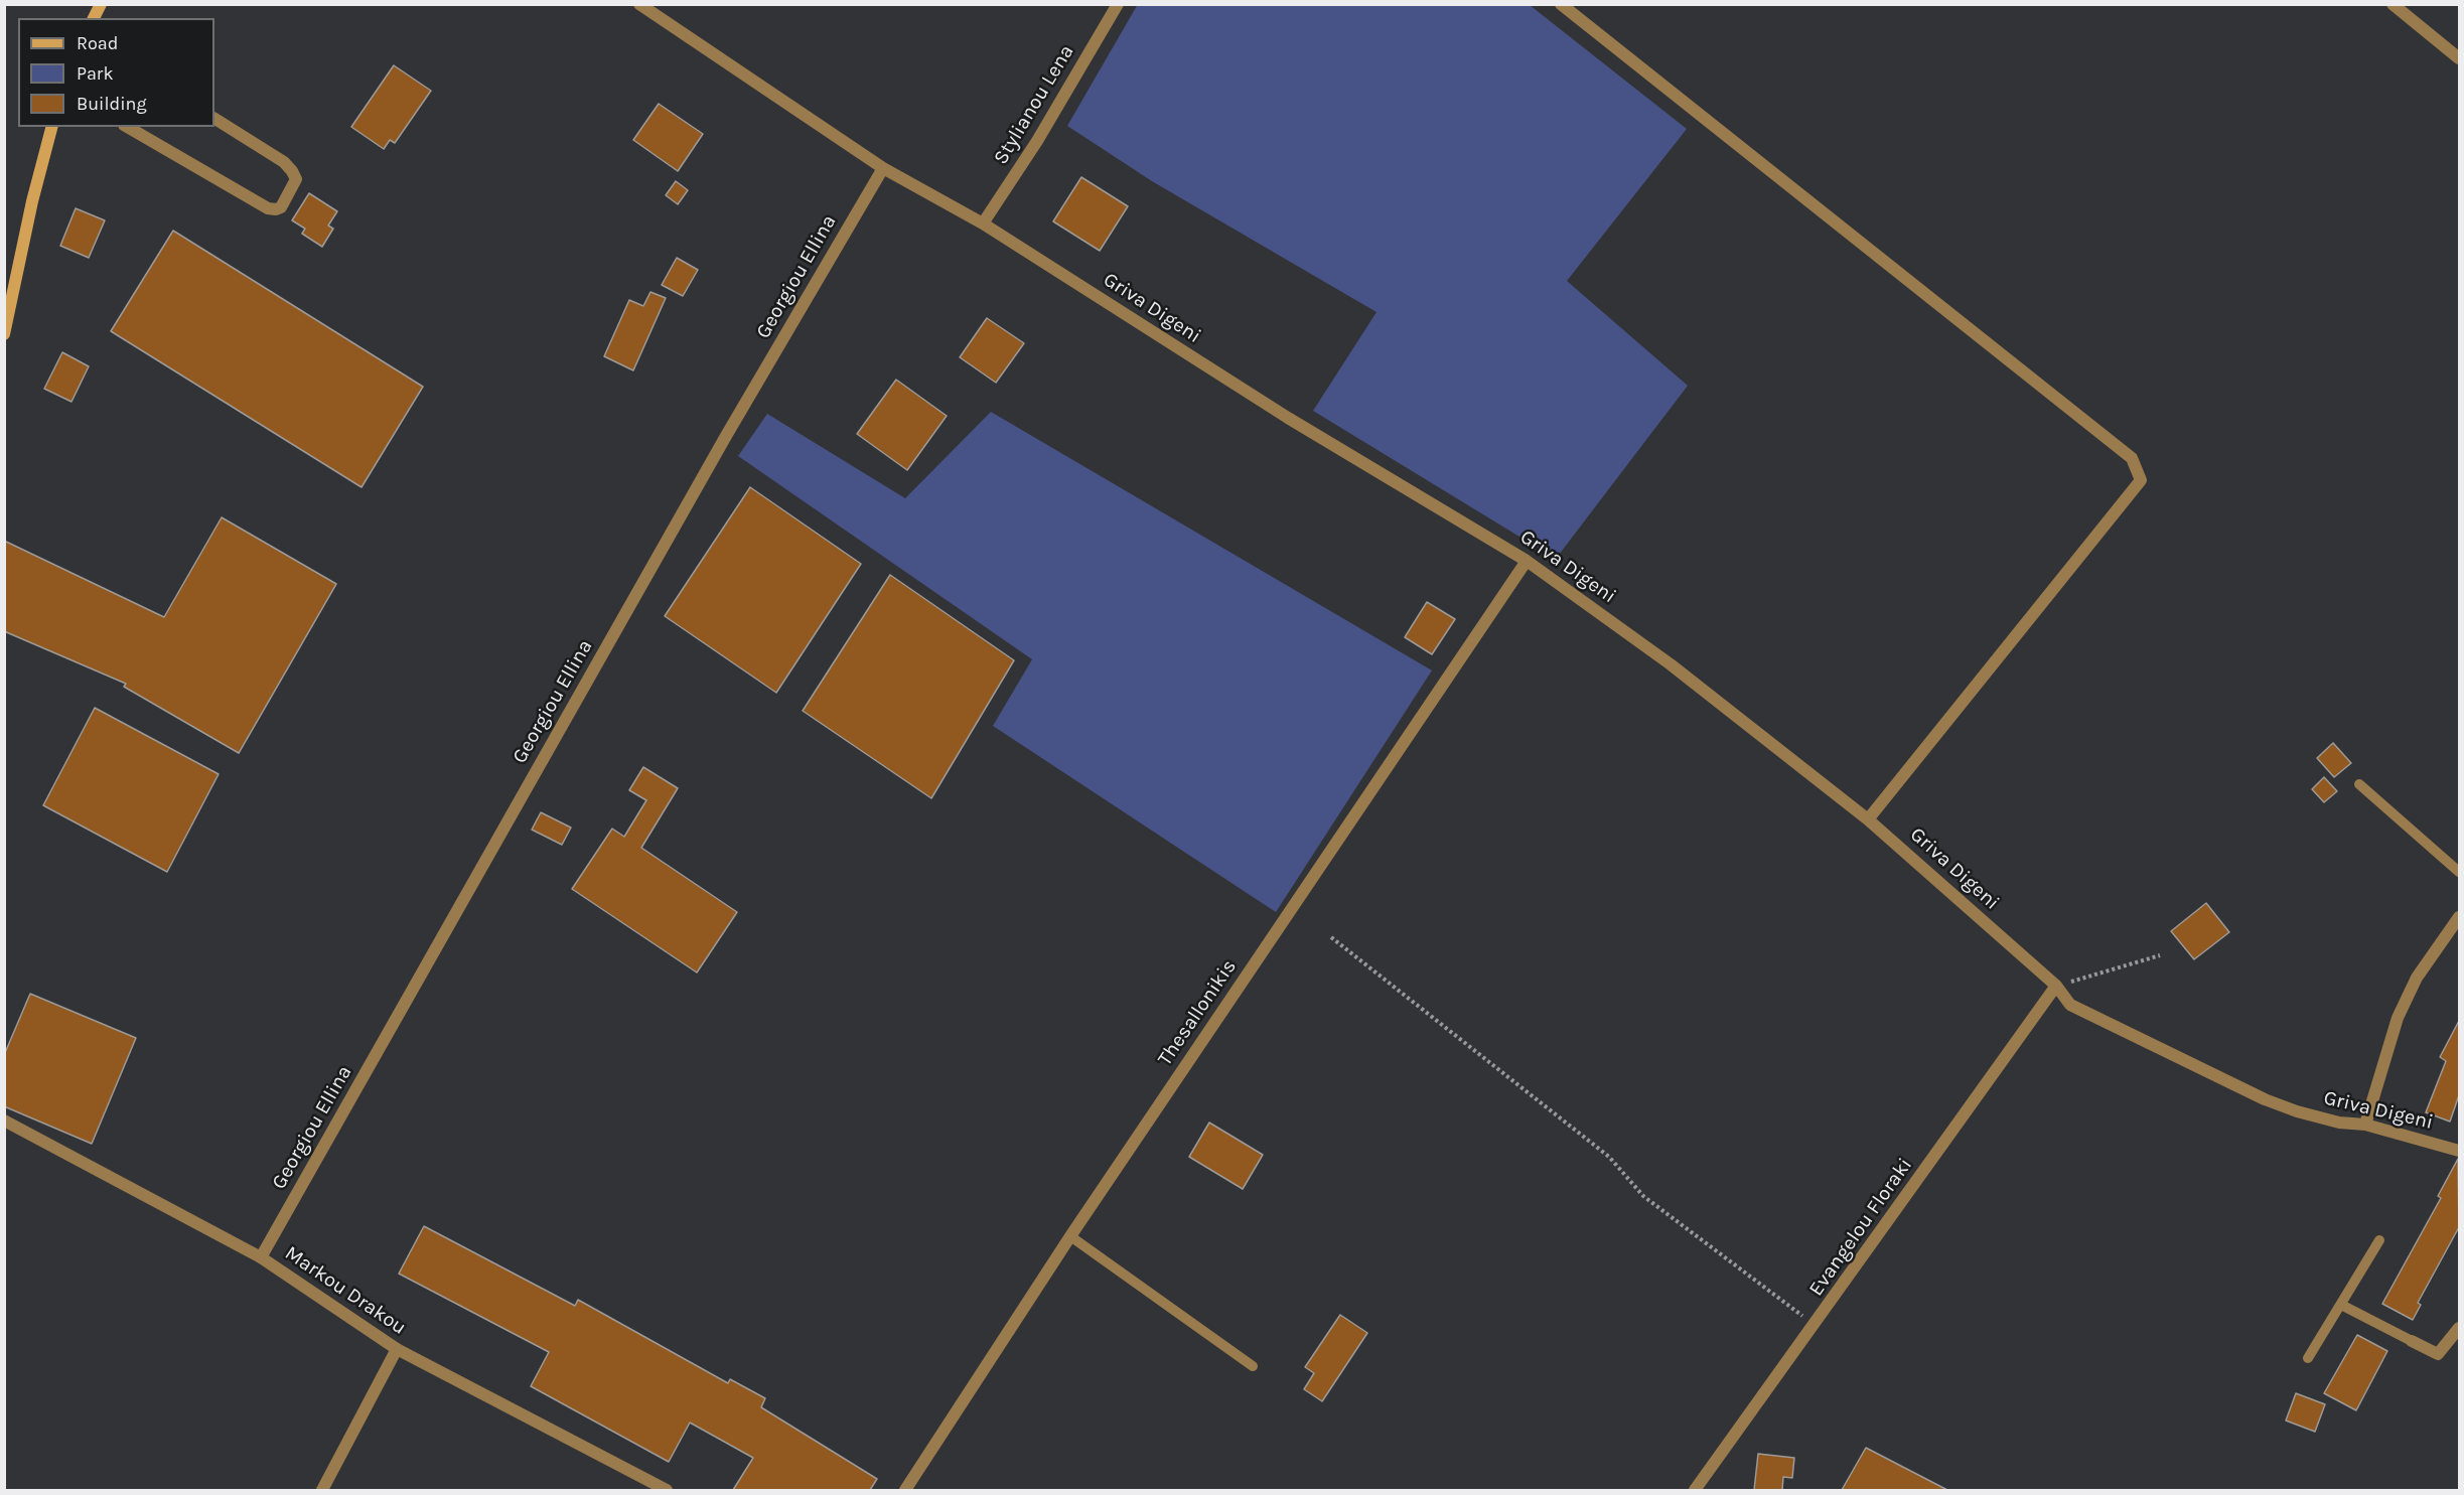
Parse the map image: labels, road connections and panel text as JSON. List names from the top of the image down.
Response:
{
  "streets": {
    "street": [
      "Stylianou Lena",
      "Georgiou Ellina",
      "Griva Digeni",
      "Thesallonikis",
      "Evangelou Floraki",
      "Markou Drakou"
    ]
  },
  "crossings": [
    ["Stylianou Lena", "Griva Digeni"],
    ["Georgiou Ellina", "Griva Digeni"],
    ["Georgiou Ellina", "Markou Drakou"],
    ["Griva Digeni", "Thesallonikis"],
    ["Griva Digeni", "Evangelou Floraki"]
  ],
  "legend": ["Road", "Park", "Building"]
}
